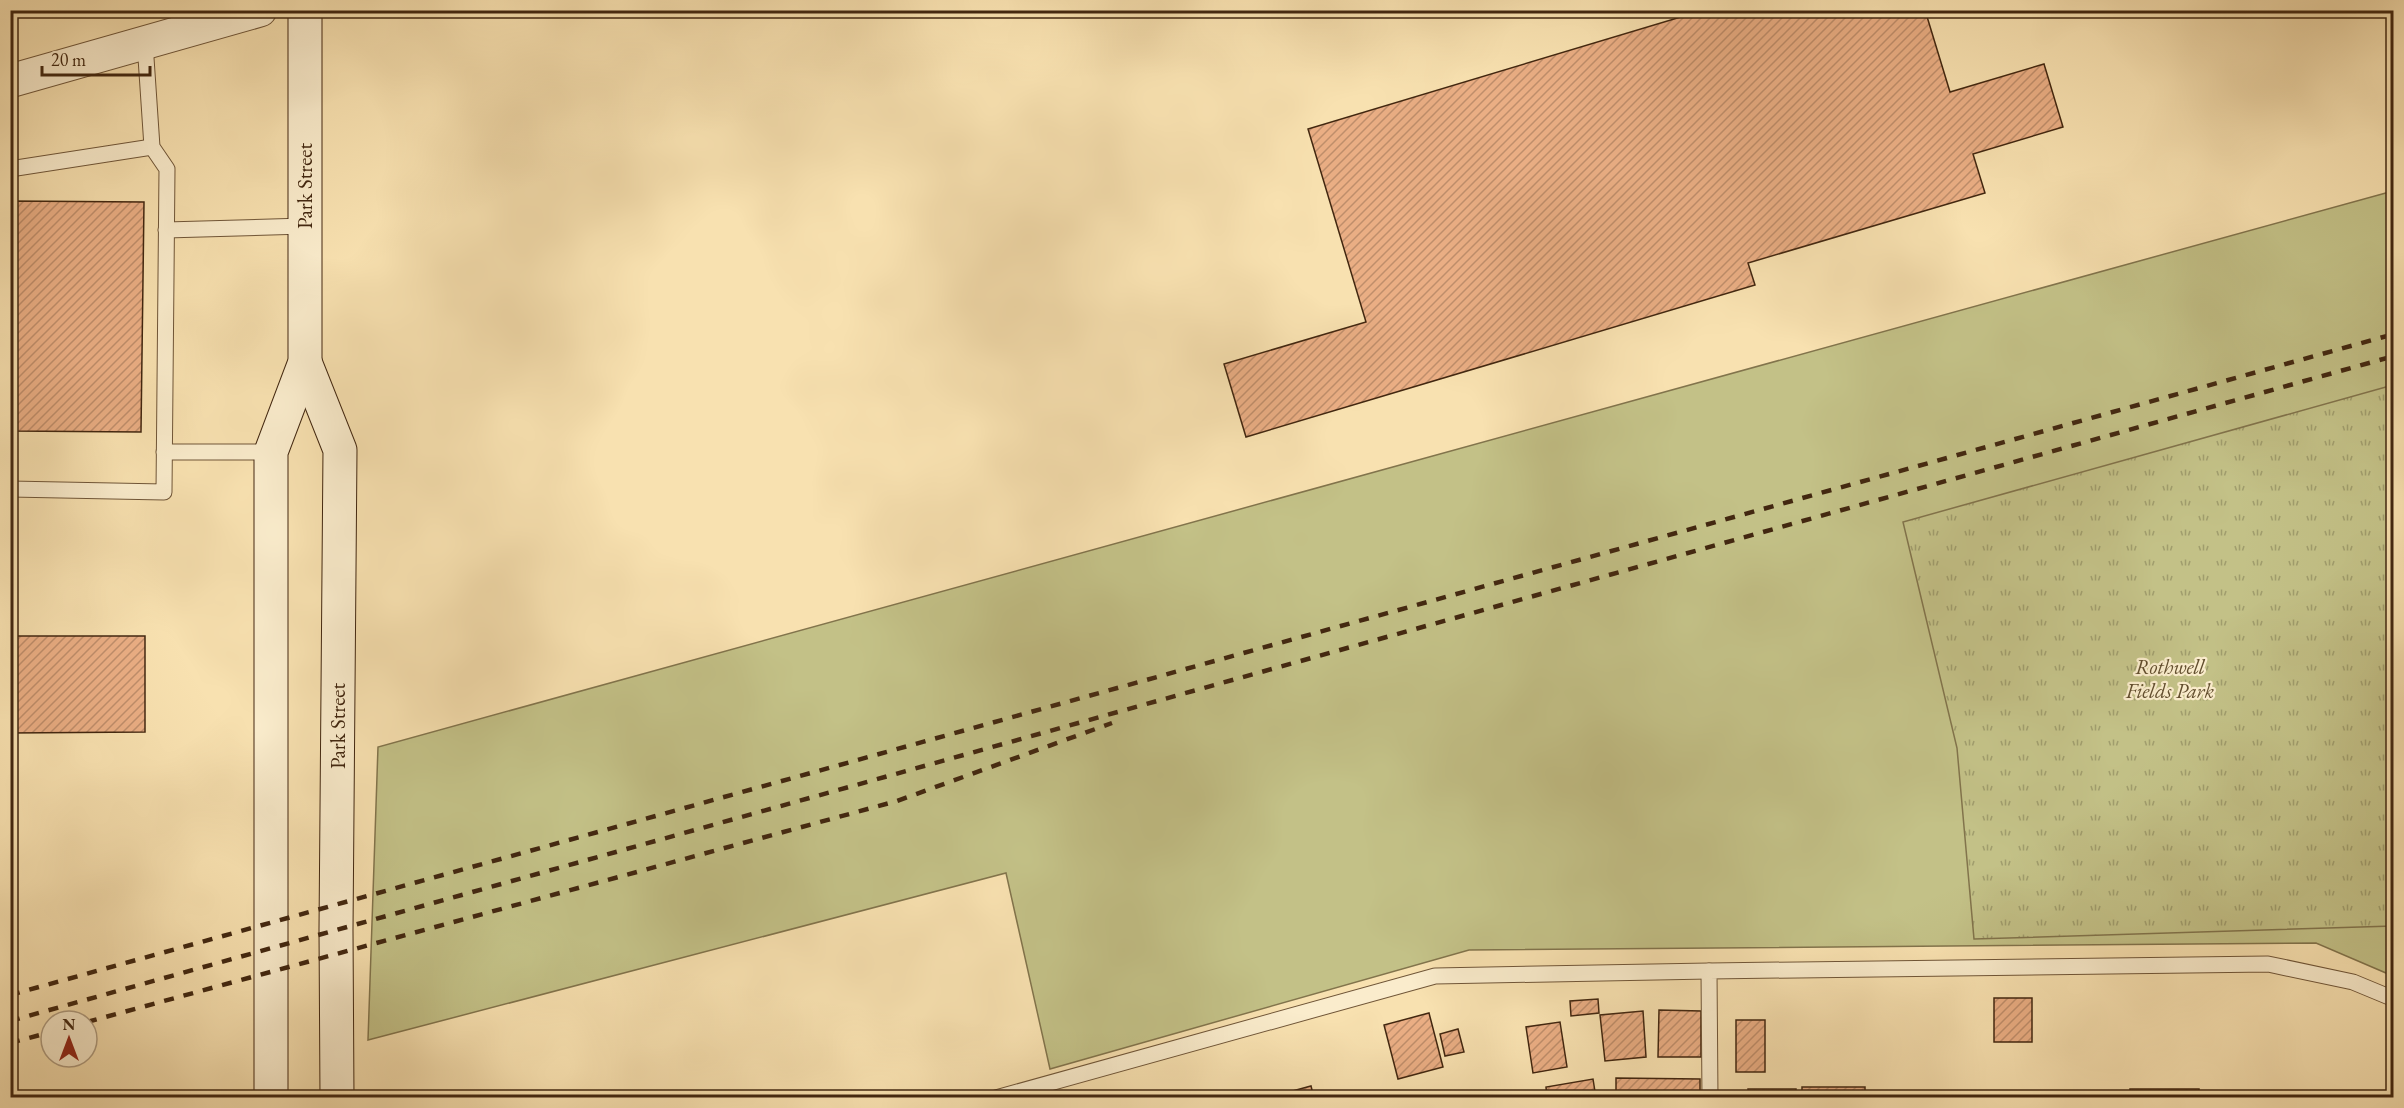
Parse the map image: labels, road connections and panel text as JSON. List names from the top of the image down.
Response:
{
  "streets": {
    "main road": ["Park Street"]
  },
  "parks": ["Rothwell Fields Park"],
  "scale_bar": "20 m",
  "north": "top"
}
